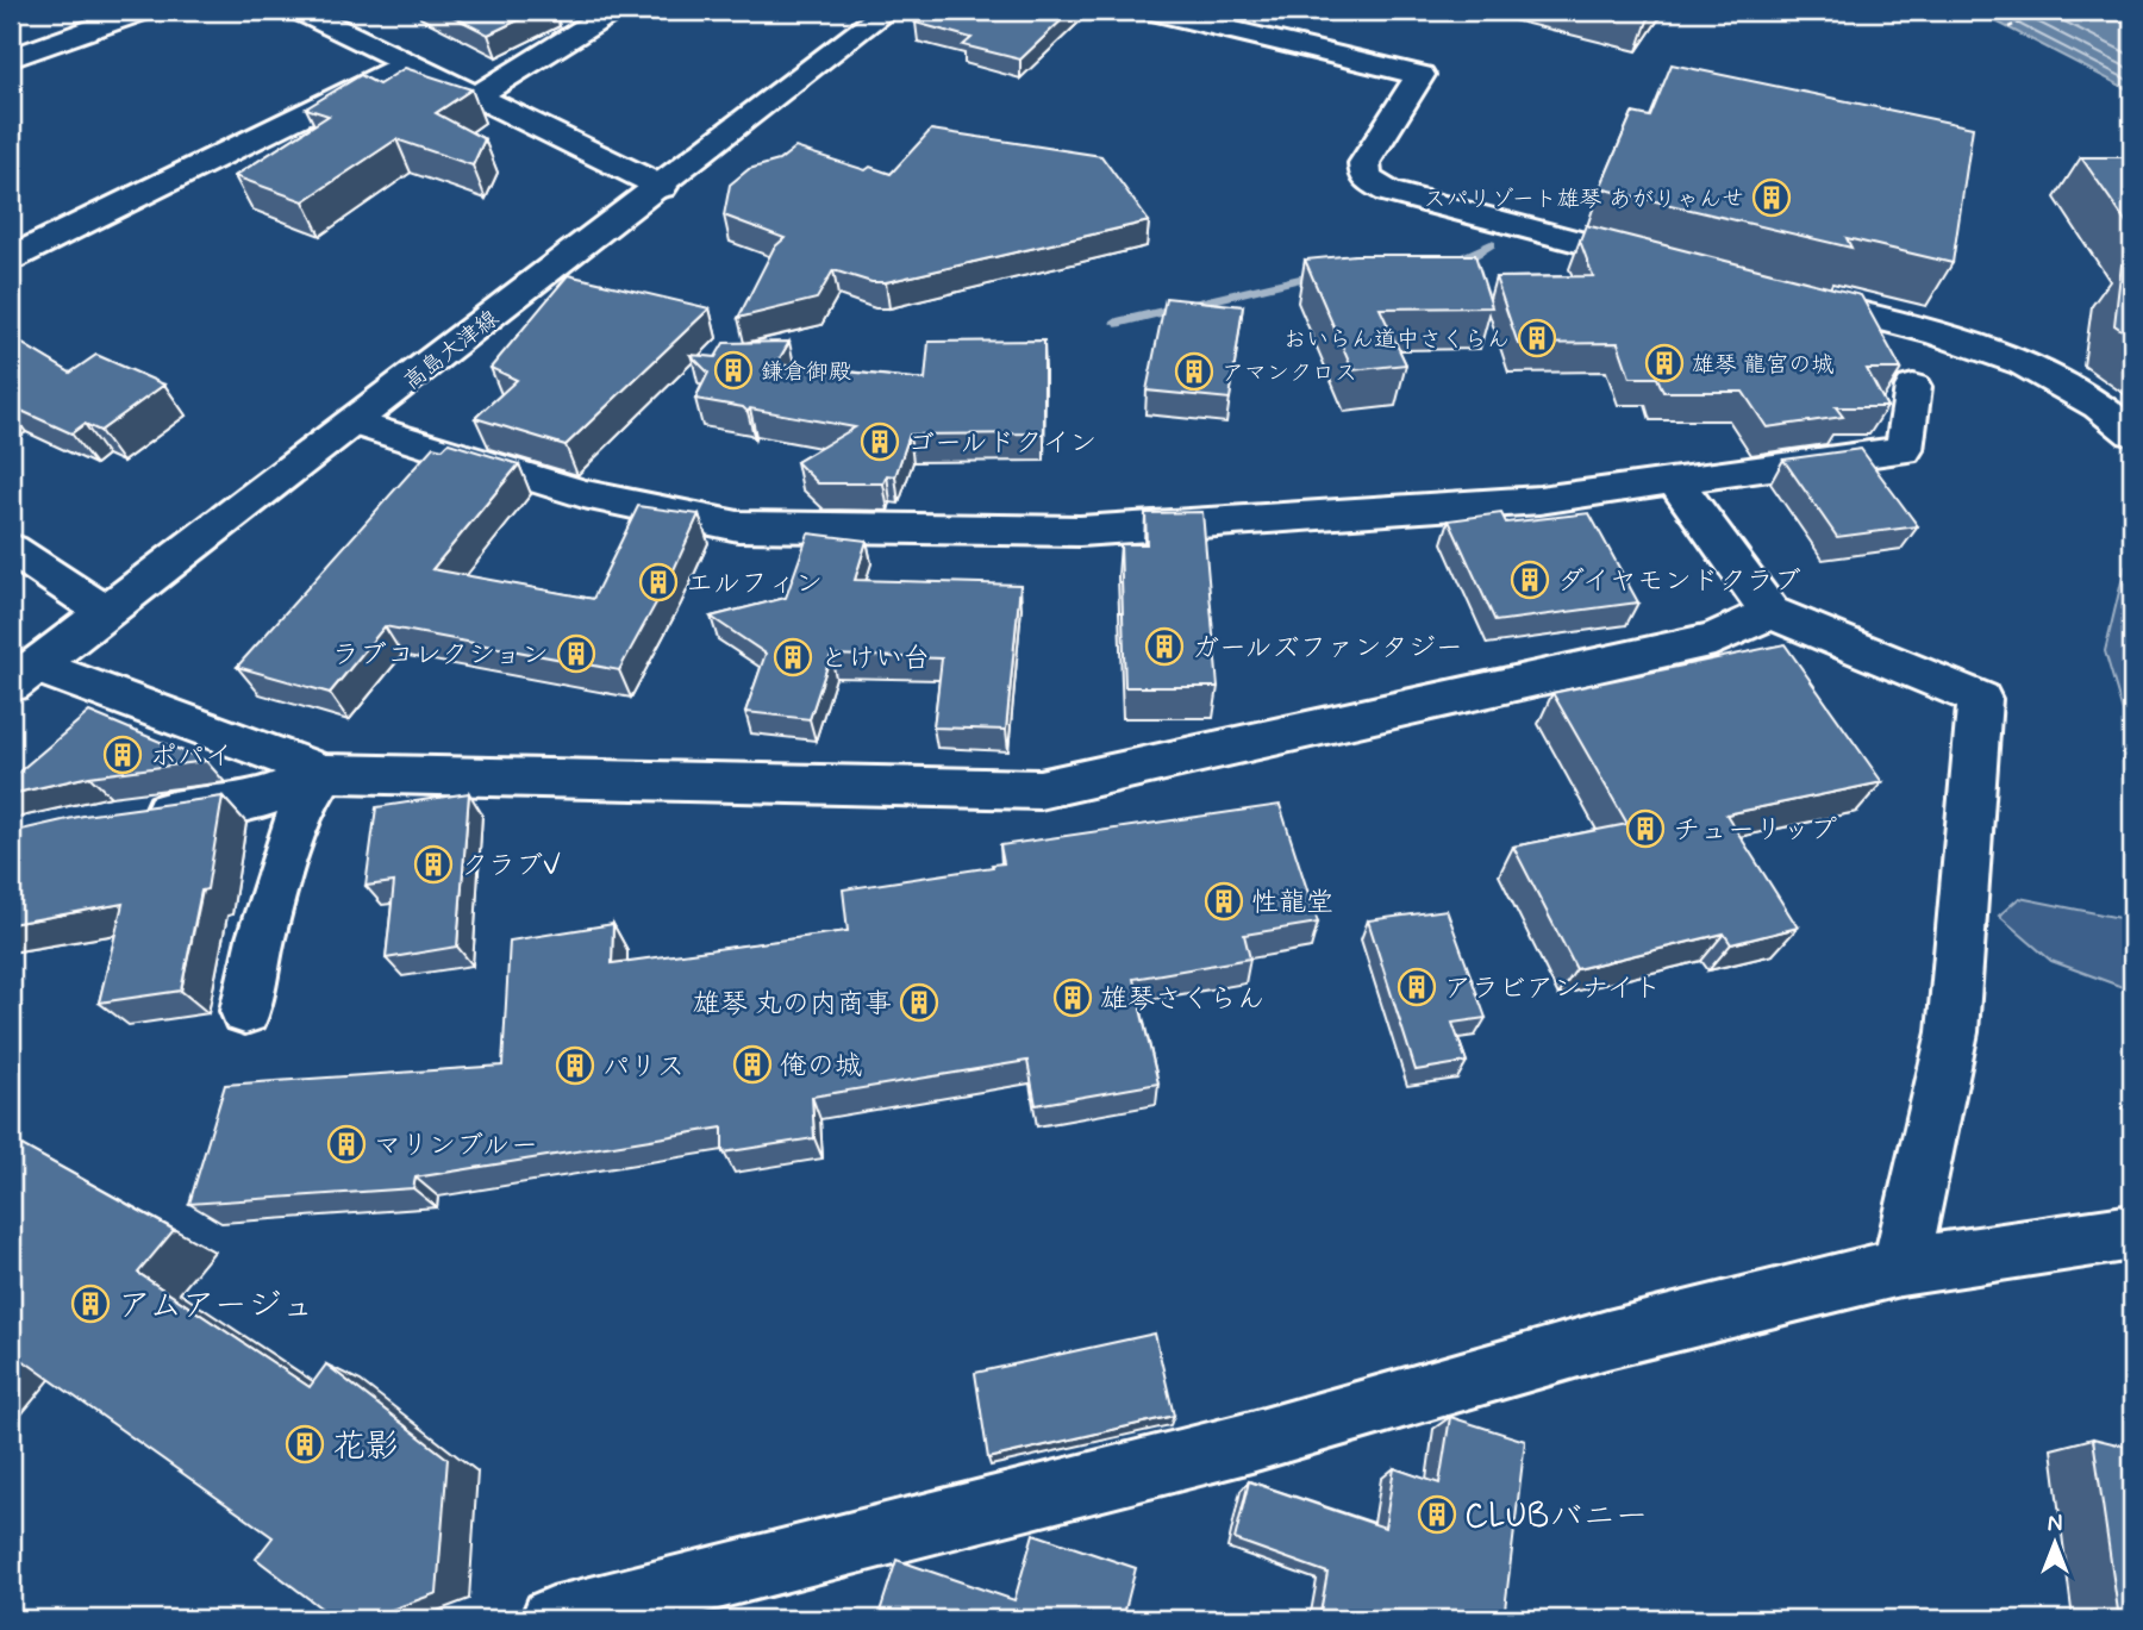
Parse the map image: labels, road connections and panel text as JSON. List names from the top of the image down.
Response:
{
  "streets": {
    "street": ["高島大津線"]
  },
  "places": {
    "building": [
      "スパリゾート雄琴 あがりゃんせ",
      "おいらん道中さくらん",
      "雄琴 龍宮の城",
      "鎌倉御殿",
      "アマンクロス",
      "ゴールドクイン",
      "ダイヤモンドクラブ",
      "エルフィン",
      "ガールズファンタジー",
      "ラブコレクション",
      "とけい台",
      "ポパイ",
      "チューリップ",
      "クラブV",
      "性龍堂",
      "アラビアンナイト",
      "雄琴さくらん",
      "雄琴 丸の内商事",
      "俺の城",
      "パリス",
      "マリンブルー",
      "アムアージュ",
      "花影",
      "CLUBバニー"
    ]
  },
  "north": "top"
}
